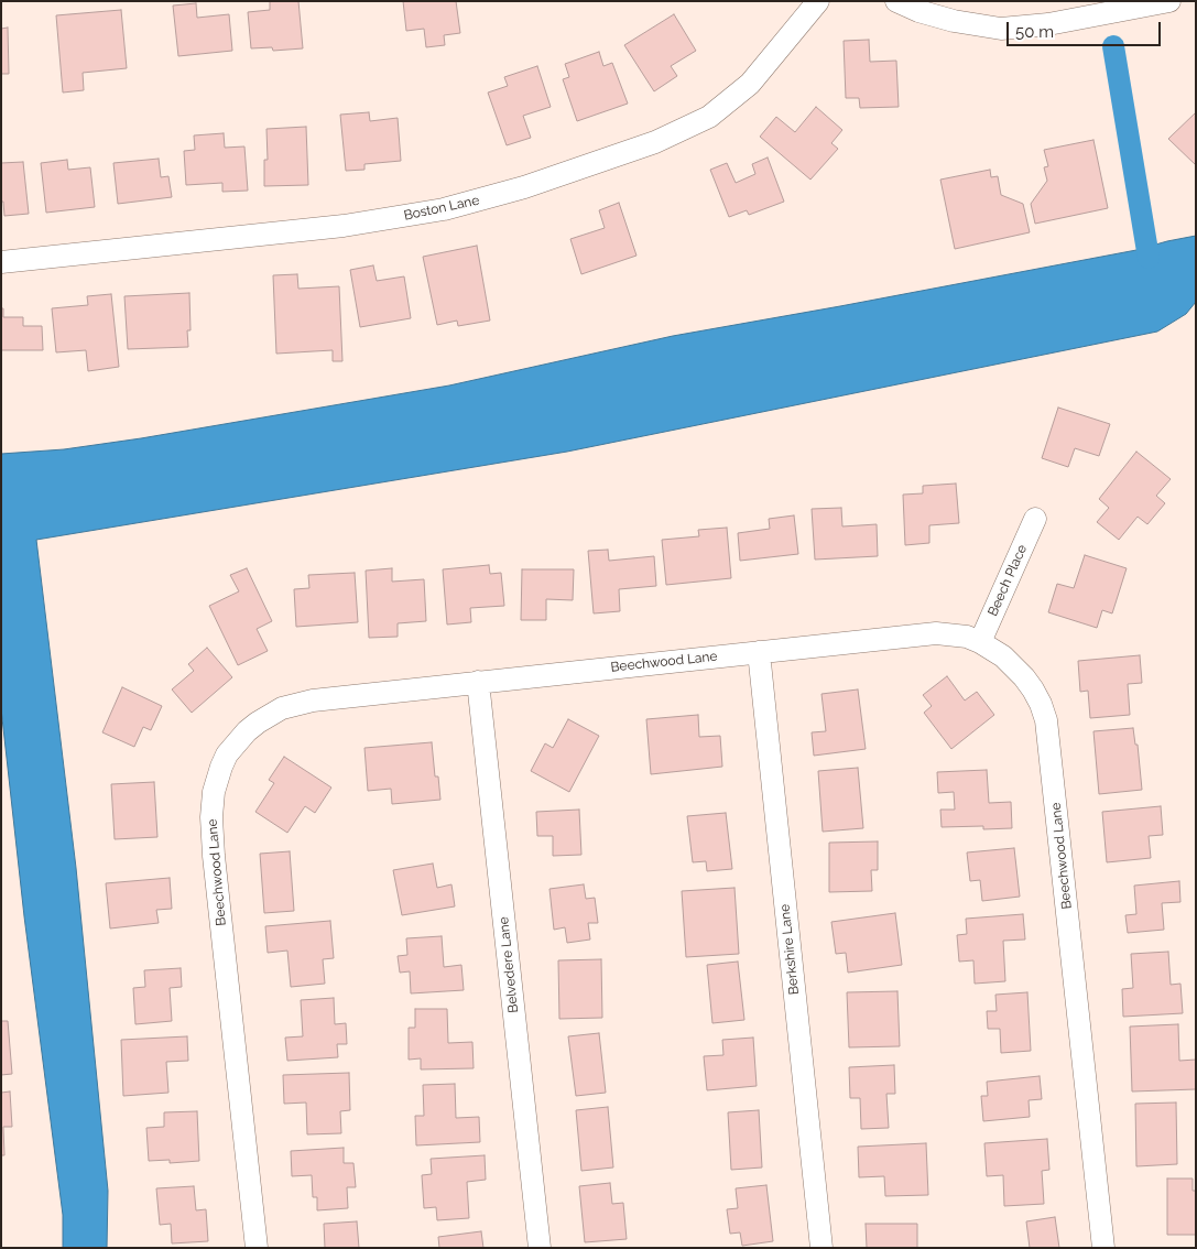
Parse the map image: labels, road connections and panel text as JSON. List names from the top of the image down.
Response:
{
  "streets": {
    "street": [
      "Boston Lane",
      "Beech Place",
      "Beechwood Lane",
      "Berkshire Lane",
      "Belvedere Lane"
    ]
  },
  "crossings": [
    ["Beech Place", "Beechwood Lane"],
    ["Beechwood Lane", "Berkshire Lane"],
    ["Beechwood Lane", "Belvedere Lane"]
  ],
  "scale_bar": "50 m"
}
